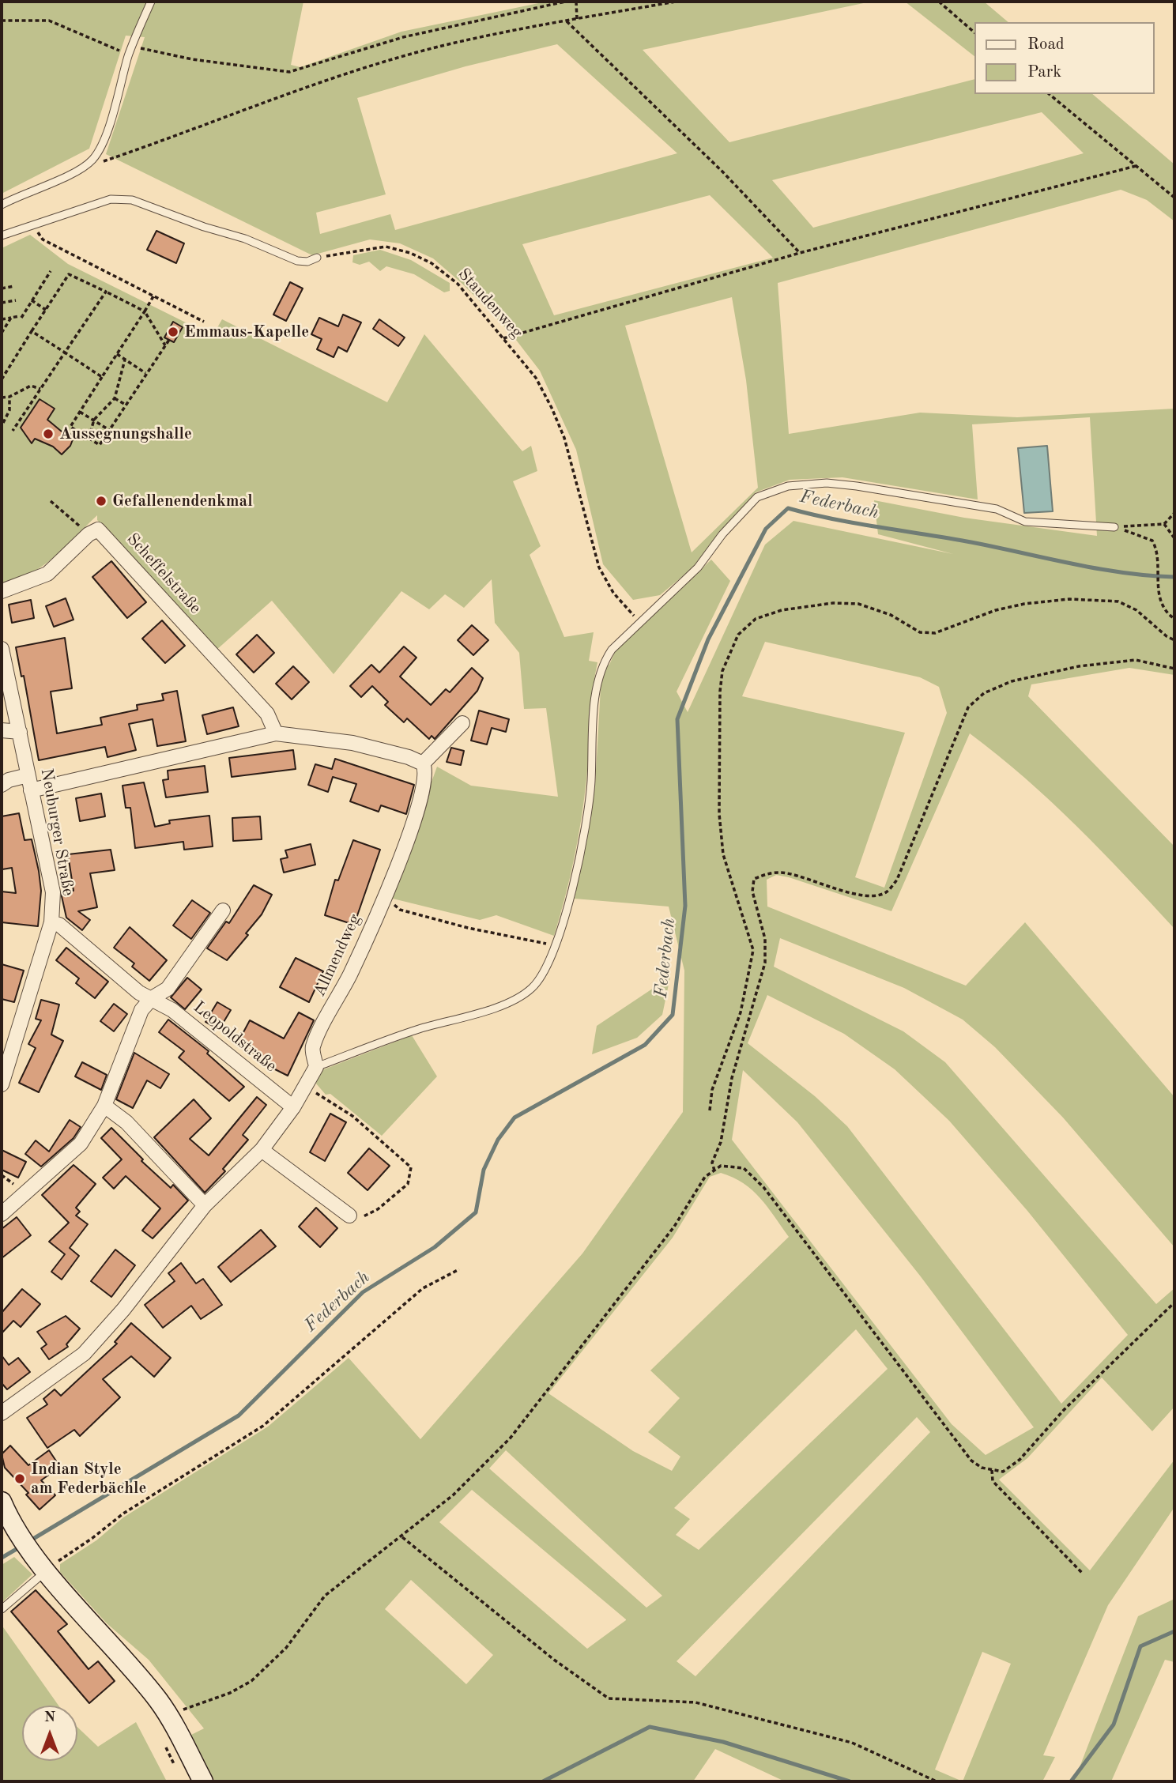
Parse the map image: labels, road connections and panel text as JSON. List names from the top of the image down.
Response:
{
  "streets": {
    "street": [
      "Scheffelstraße",
      "Neuburger Straße",
      "Allmendweg",
      "Leopoldstraße"
    ],
    "path": ["Staudenweg"]
  },
  "crossings": [
    ["Neuburger Straße", "Leopoldstraße"]
  ],
  "water": ["Federbach"],
  "places": [
    "Emmaus-Kapelle",
    "Aussegnungshalle",
    "Gefallenendenkmal",
    "Indian Style am Federbächle"
  ],
  "legend": ["Road", "Park"],
  "north": "top"
}
